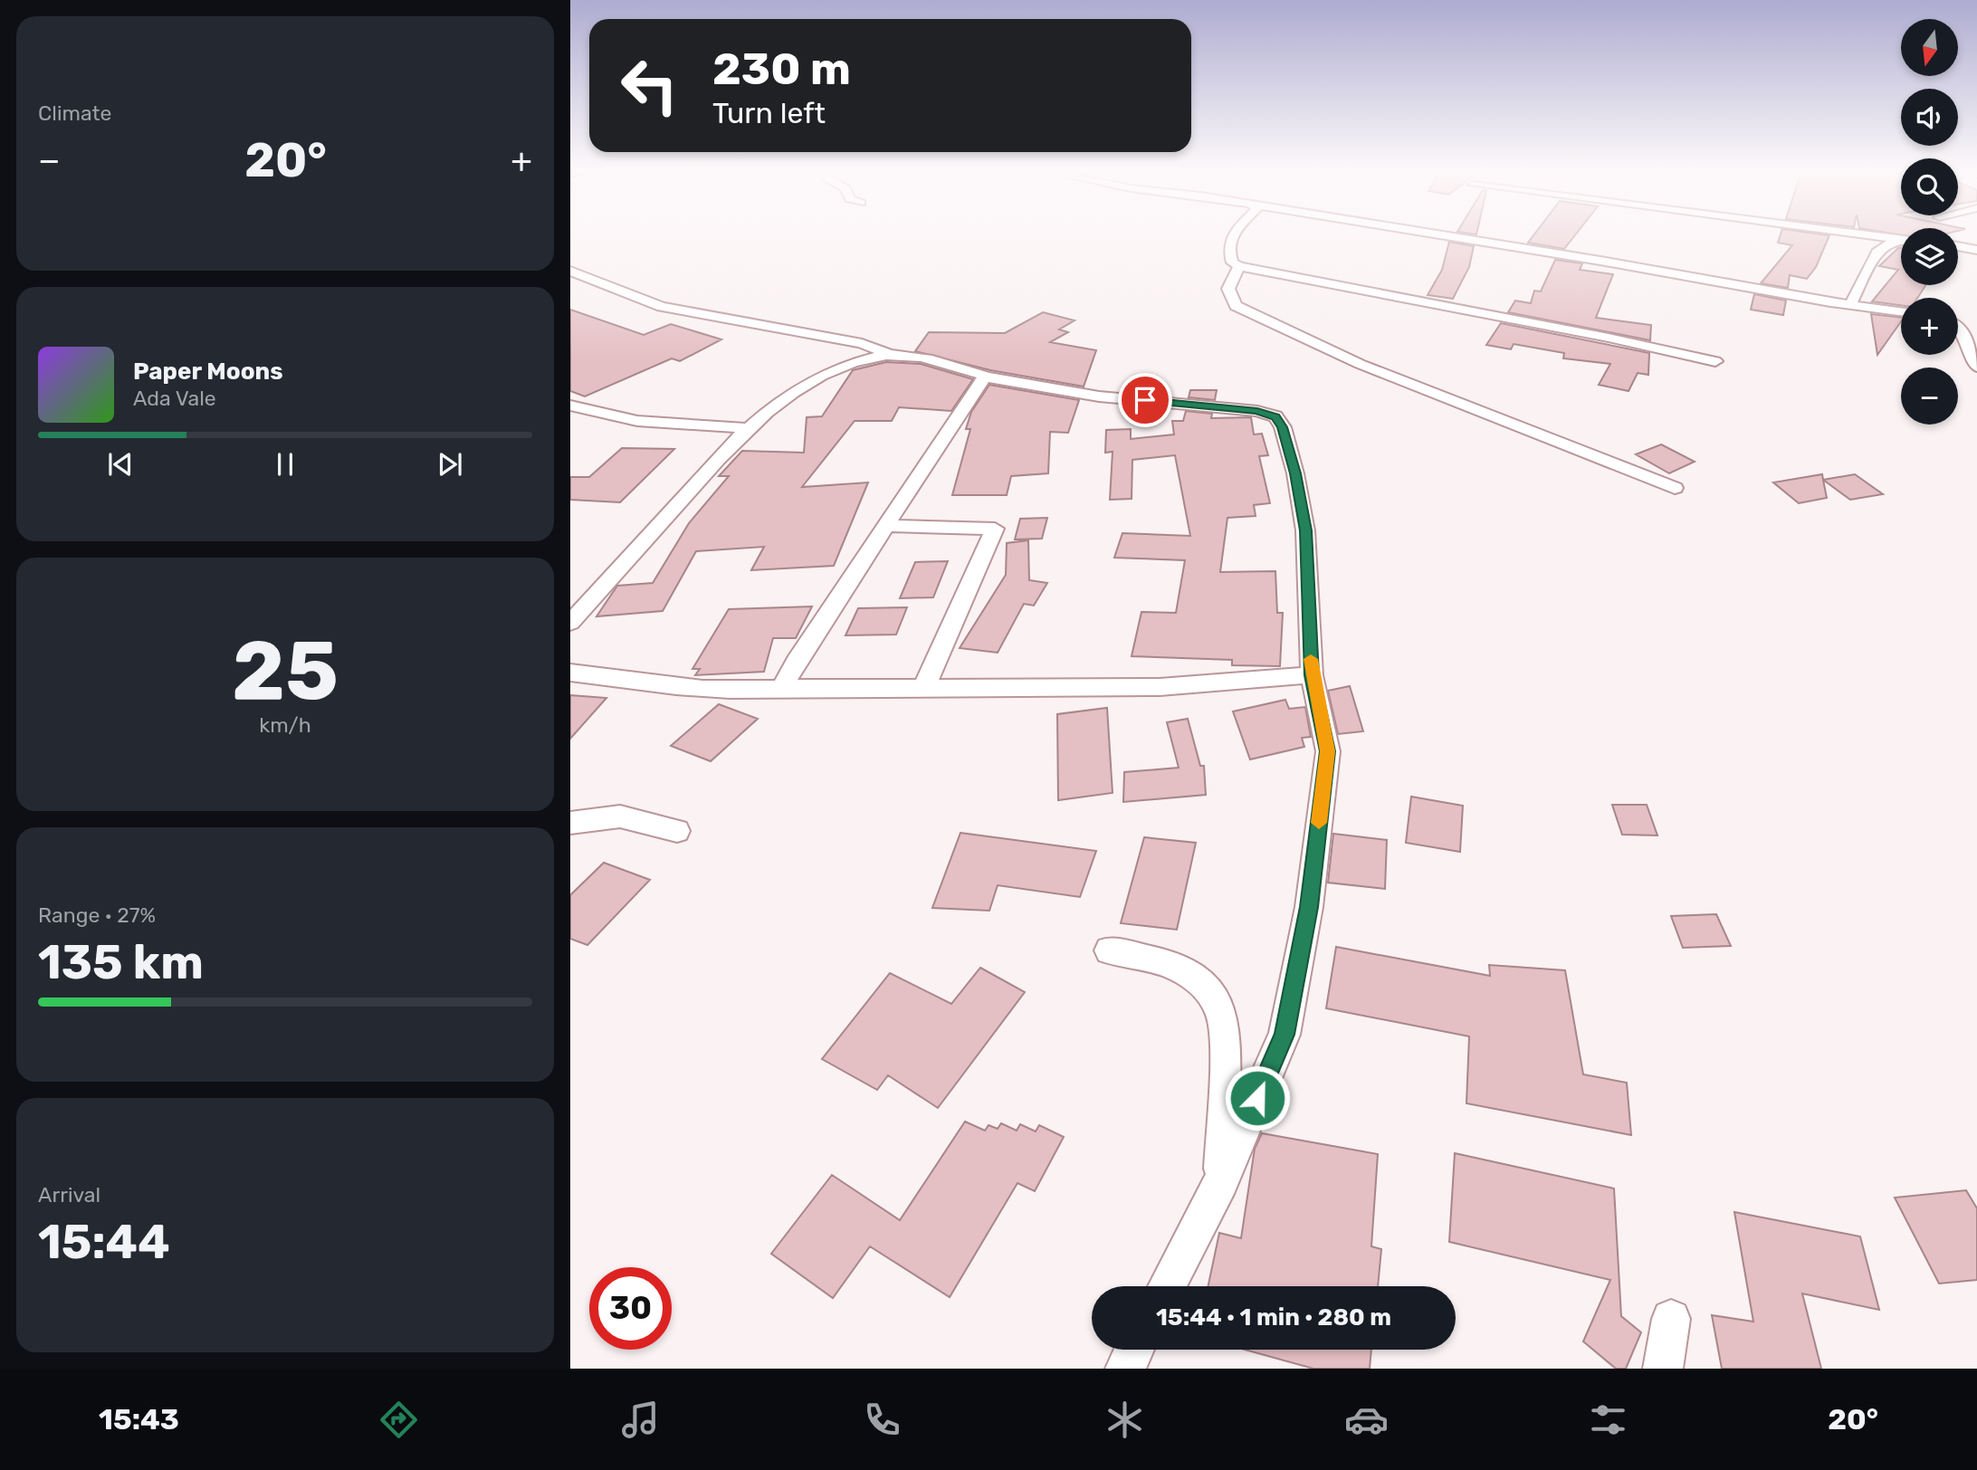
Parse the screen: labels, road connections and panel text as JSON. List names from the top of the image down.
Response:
{
  "north": "bottom",
  "page": {
    "tile": [
      "Climate",
      ["25", "km/h"],
      ["Range · 27%", "135 km"],
      ["Arrival", "15:44"]
    ],
    "map_buttons": ["+", "−"],
    "turn": ["230 m", "Turn left"],
    "heat": ["−", "20°", "+"],
    "song": ["Paper Moons", "Ada Vale"],
    "limit": "30",
    "trip": "15:44 · 1 min · 280 m",
    "tabs": ["15:43", "20°"]
  }
}
